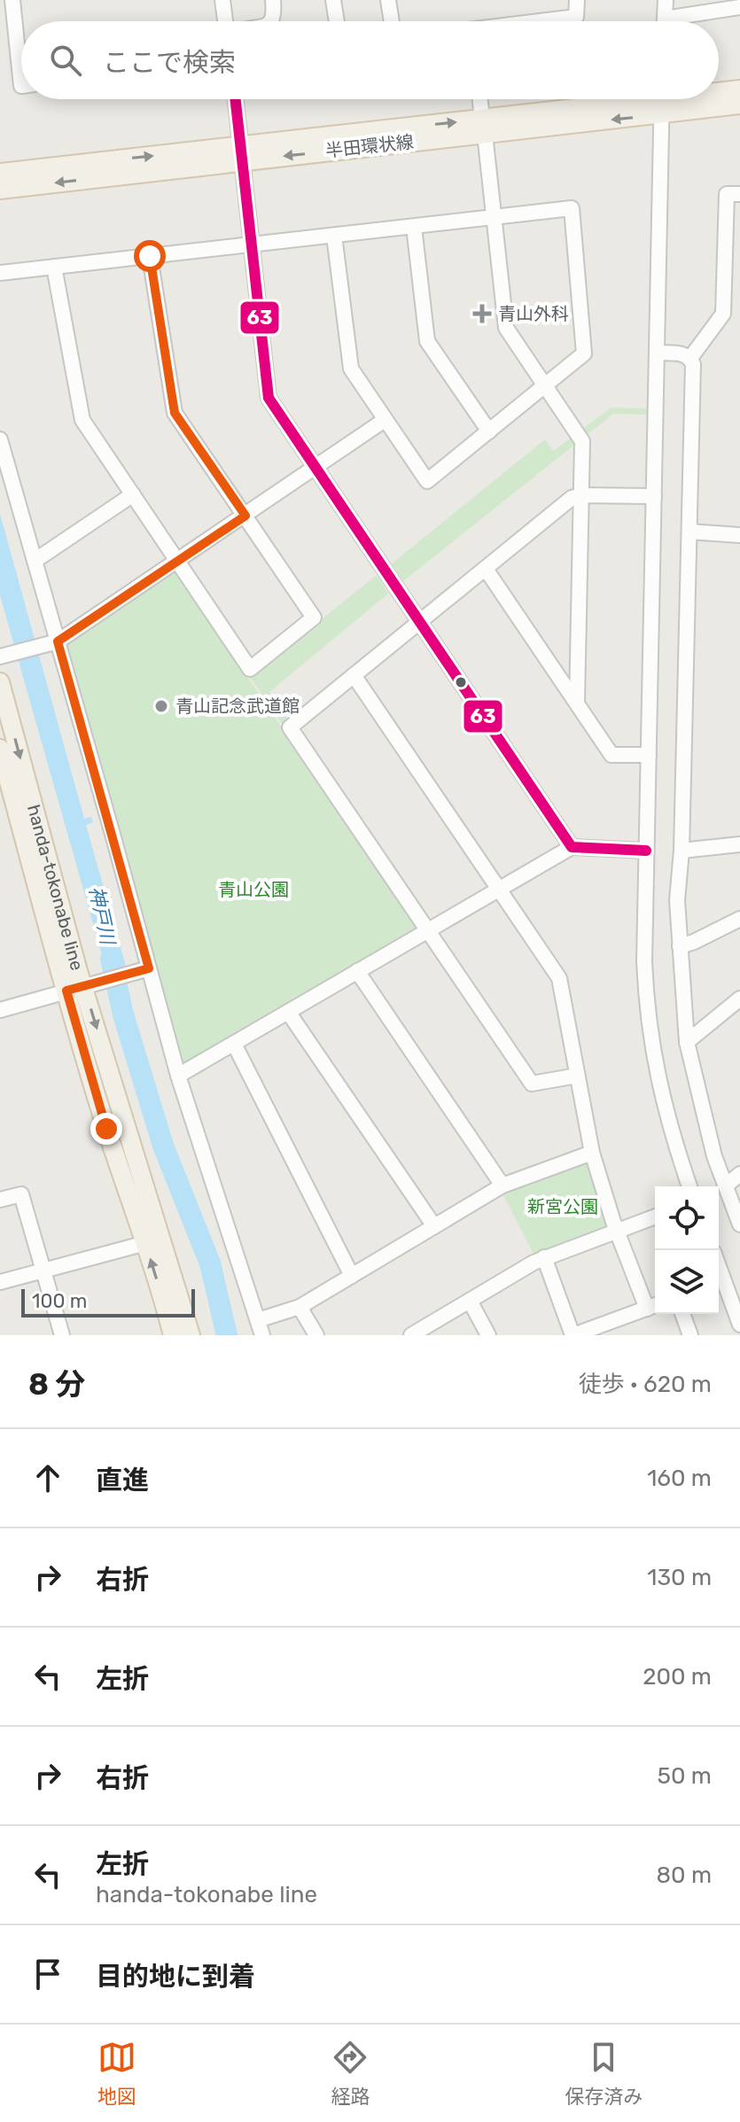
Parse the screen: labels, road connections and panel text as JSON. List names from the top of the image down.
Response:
{
  "streets": {
    "main road": ["半田環状線", "handa-tokonabe line"]
  },
  "water": ["神戸川"],
  "parks": ["青山公園", "新宮公園"],
  "places": {
    "health": ["青山外科"],
    "other": ["青山記念武道館"]
  },
  "lines": ["transit line 63"],
  "scale_bar": "100 m",
  "page": {
    "search": "ここで検索",
    "scale": "100 m",
    "heading": ["8 分", "徒歩 · 620 m"],
    "list": [
      ["直進", "160 m"],
      ["右折", "130 m"],
      ["左折", "200 m"],
      ["右折", "50 m"],
      ["左折", "handa-tokonabe line", "80 m"],
      "目的地に到着"
    ],
    "nav": ["地図", "経路", "保存済み"]
  }
}
